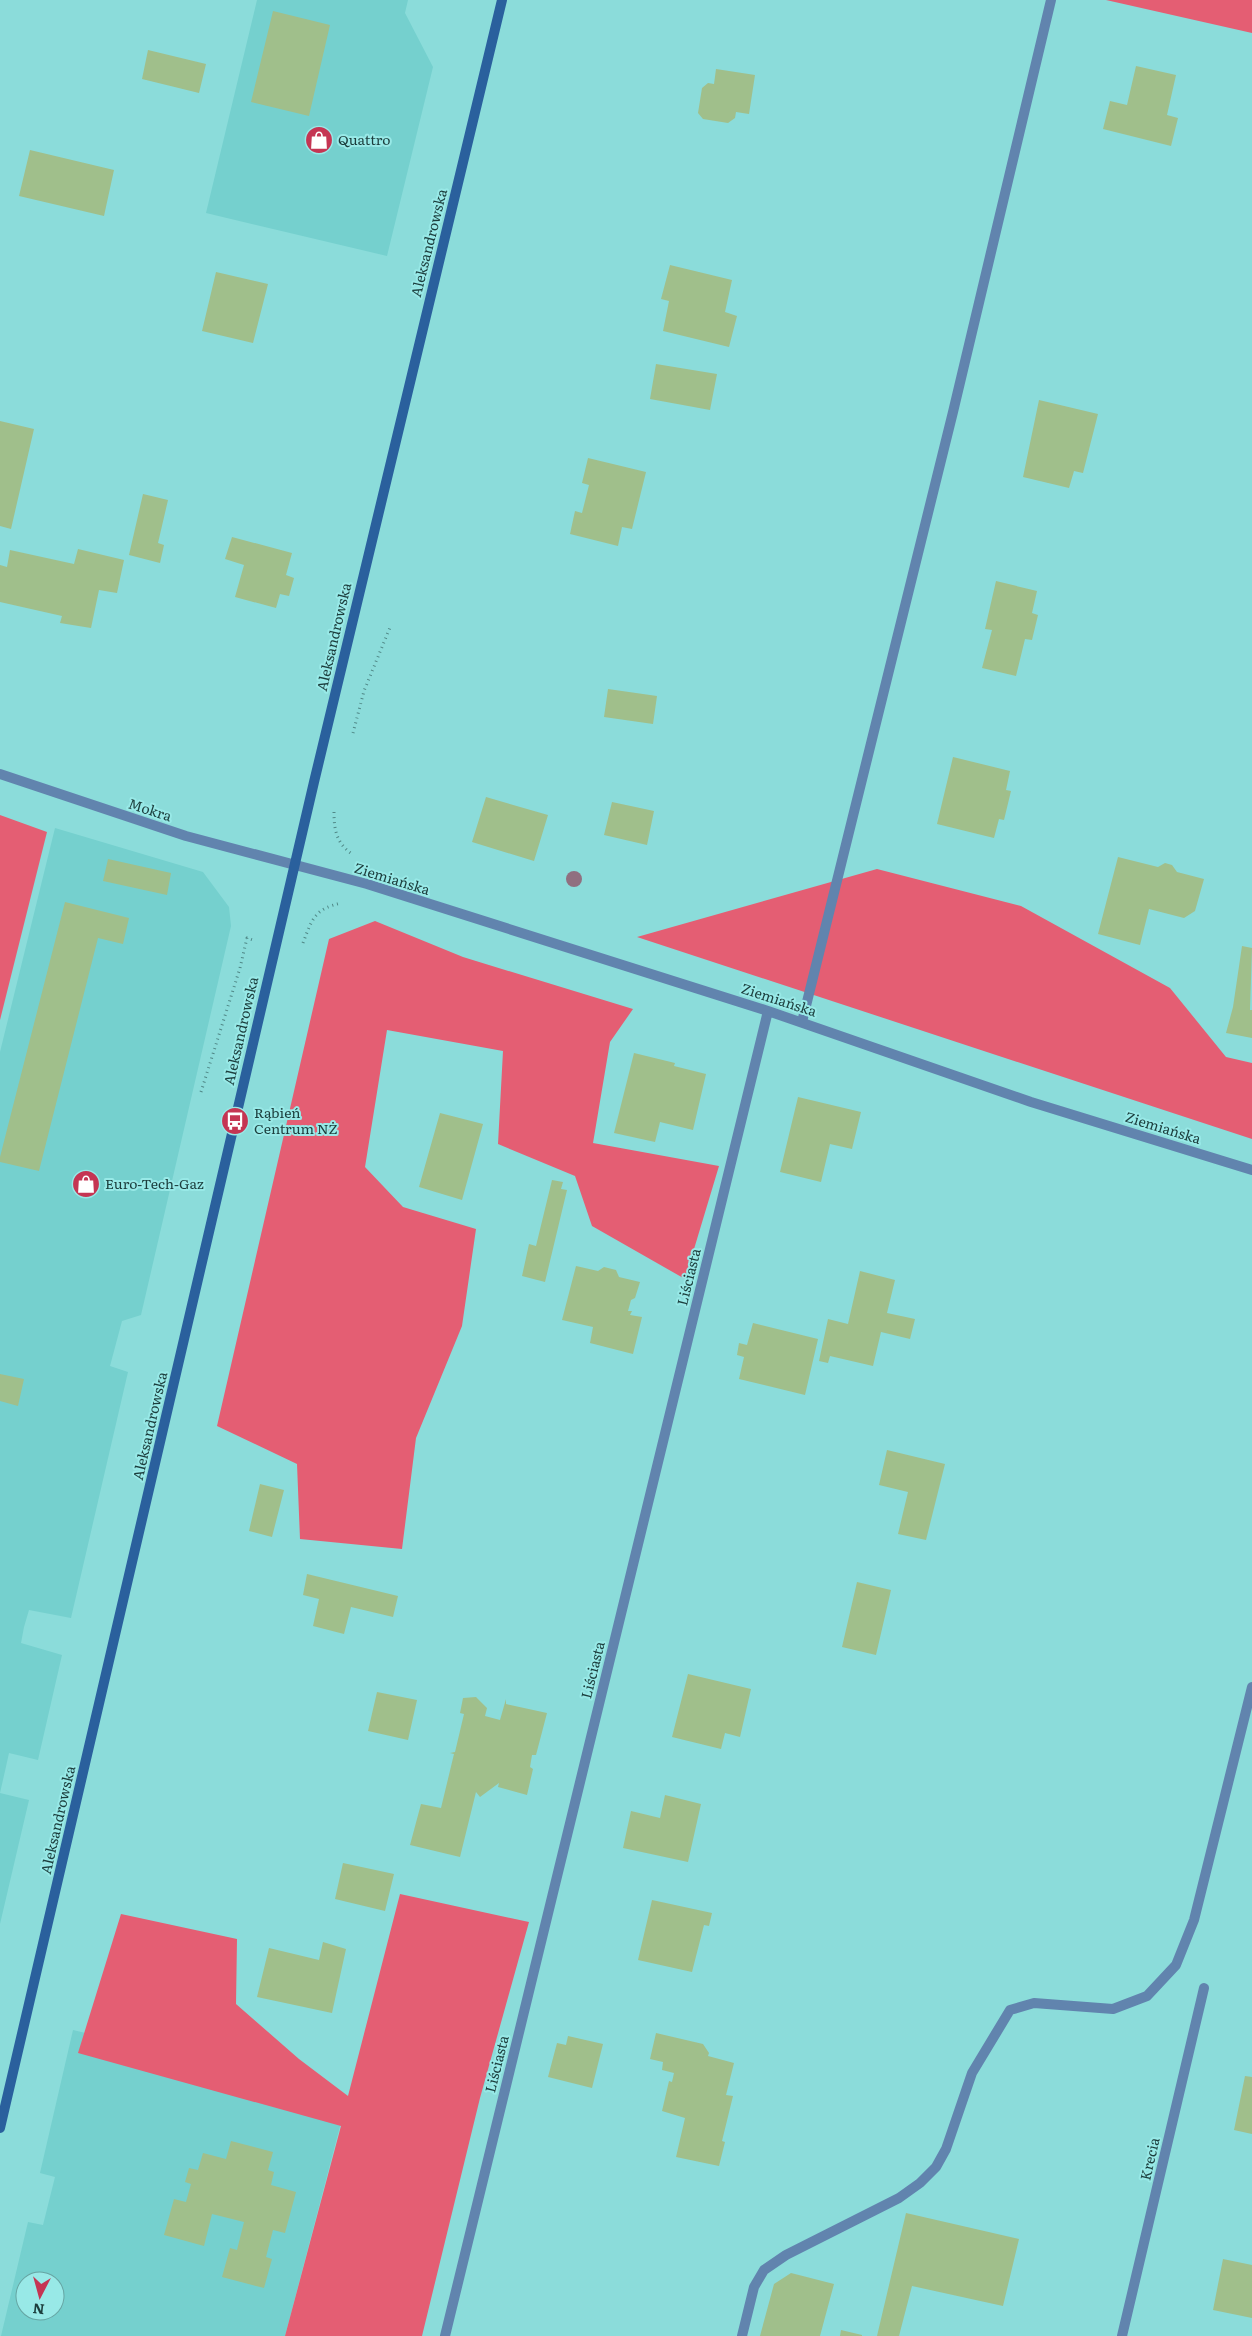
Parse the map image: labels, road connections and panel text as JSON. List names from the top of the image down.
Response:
{
  "streets": {
    "main road": ["Aleksandrowska"],
    "street": [
      "Mokra",
      "Ziemiańska",
      "Liściasta",
      "Krecia"
    ]
  },
  "crossings": [
    ["Aleksandrowska", "Mokra"],
    ["Aleksandrowska", "Ziemiańska"],
    ["Mokra", "Ziemiańska"],
    ["Ziemiańska", "Liściasta"]
  ],
  "places": {
    "shop": ["Quattro", "Euro-Tech-Gaz"],
    "bus stop": ["Rąbień Centrum NŻ"]
  },
  "north": "bottom"
}
